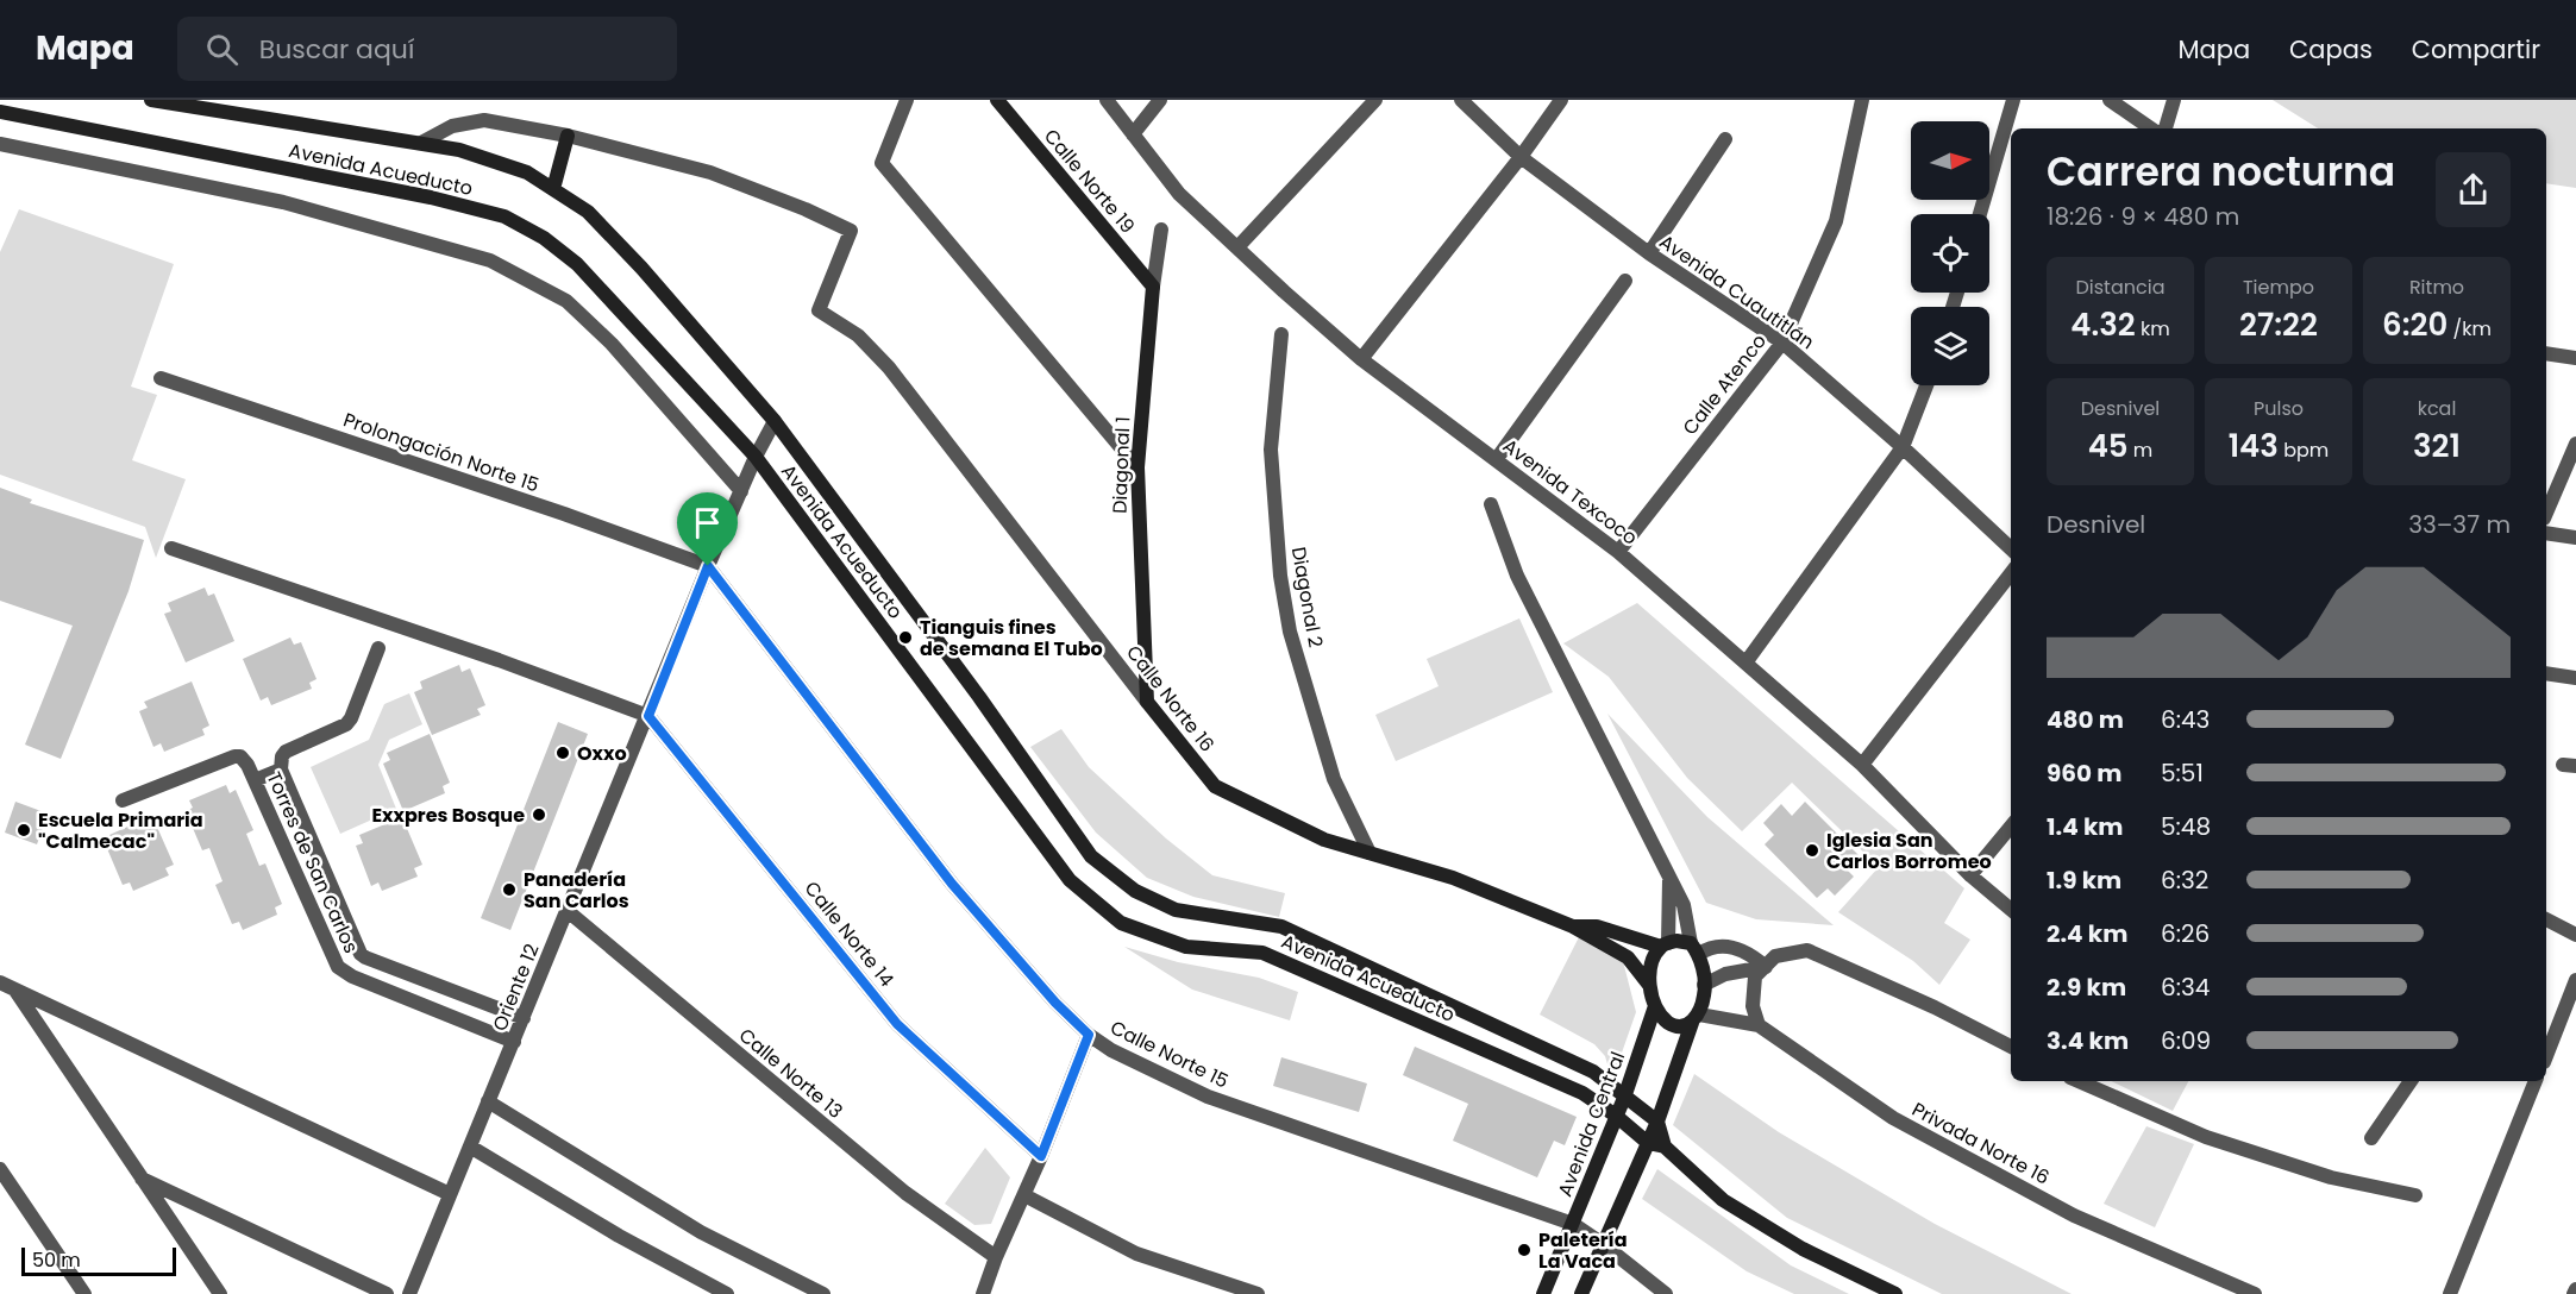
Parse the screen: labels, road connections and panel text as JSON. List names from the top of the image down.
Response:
{
  "streets": {
    "street": [
      "Avenida Acueducto",
      "Calle Norte 19",
      "Avenida Cuautitlán",
      "Calle Atenco",
      "Prolongación Norte 15",
      "Diagonal 1",
      "Avenida Texcoco",
      "Diagonal 2",
      "Calle Norte 16",
      "Torres de San Carlos",
      "Calle Norte 14",
      "Oriente 12",
      "Calle Norte 15",
      "Calle Norte 13",
      "Avenida Central",
      "Privada Norte 16"
    ]
  },
  "crossings": [
    ["Avenida Acueducto", "Oriente 12"],
    ["Avenida Acueducto", "Avenida Central"],
    ["Calle Norte 19", "Diagonal 1"],
    ["Avenida Cuautitlán", "Calle Atenco"],
    ["Calle Atenco", "Avenida Texcoco"],
    ["Prolongación Norte 15", "Oriente 12"],
    ["Prolongación Norte 15", "Calle Norte 15"],
    ["Diagonal 1", "Calle Norte 16"],
    ["Diagonal 2", "Calle Norte 16"],
    ["Calle Norte 16", "Avenida Central"],
    ["Calle Norte 16", "Privada Norte 16"],
    ["Torres de San Carlos", "Oriente 12"],
    ["Calle Norte 14", "Oriente 12"],
    ["Oriente 12", "Calle Norte 15"],
    ["Oriente 12", "Calle Norte 13"],
    ["Calle Norte 15", "Avenida Central"],
    ["Avenida Central", "Privada Norte 16"]
  ],
  "places": [
    "Tianguis fines de semana El Tubo",
    "Oxxo",
    "Exxpres Bosque",
    "Escuela Primaria \"Calmecac\"",
    "Iglesia San Carlos Borromeo",
    "Panadería San Carlos",
    "Paletería La Vaca"
  ],
  "scale_bar": "50 m",
  "north": "right",
  "page": {
    "header": "Mapa",
    "search": "Buscar aquí",
    "nav": ["Mapa", "Capas", "Compartir"],
    "heading": ["Carrera nocturna", "18:26 · 9 × 480 m"],
    "stats": [
      ["Distancia", "4.32 km"],
      ["Tiempo", "27:22"],
      ["Ritmo", "6:20 /km"],
      ["Desnivel", "45 m"],
      ["Pulso", "143 bpm"],
      ["kcal", "321"]
    ],
    "chart": ["Desnivel", "33–37 m"],
    "list": [
      {
        "name": "480 m",
        "note": "6:43"
      },
      {
        "name": "960 m",
        "note": "5:51"
      },
      {
        "name": "1.4 km",
        "note": "5:48"
      },
      {
        "name": "1.9 km",
        "note": "6:32"
      },
      {
        "name": "2.4 km",
        "note": "6:26"
      },
      {
        "name": "2.9 km",
        "note": "6:34"
      },
      {
        "name": "3.4 km",
        "note": "6:09"
      }
    ],
    "scale": "50 m"
  }
}
